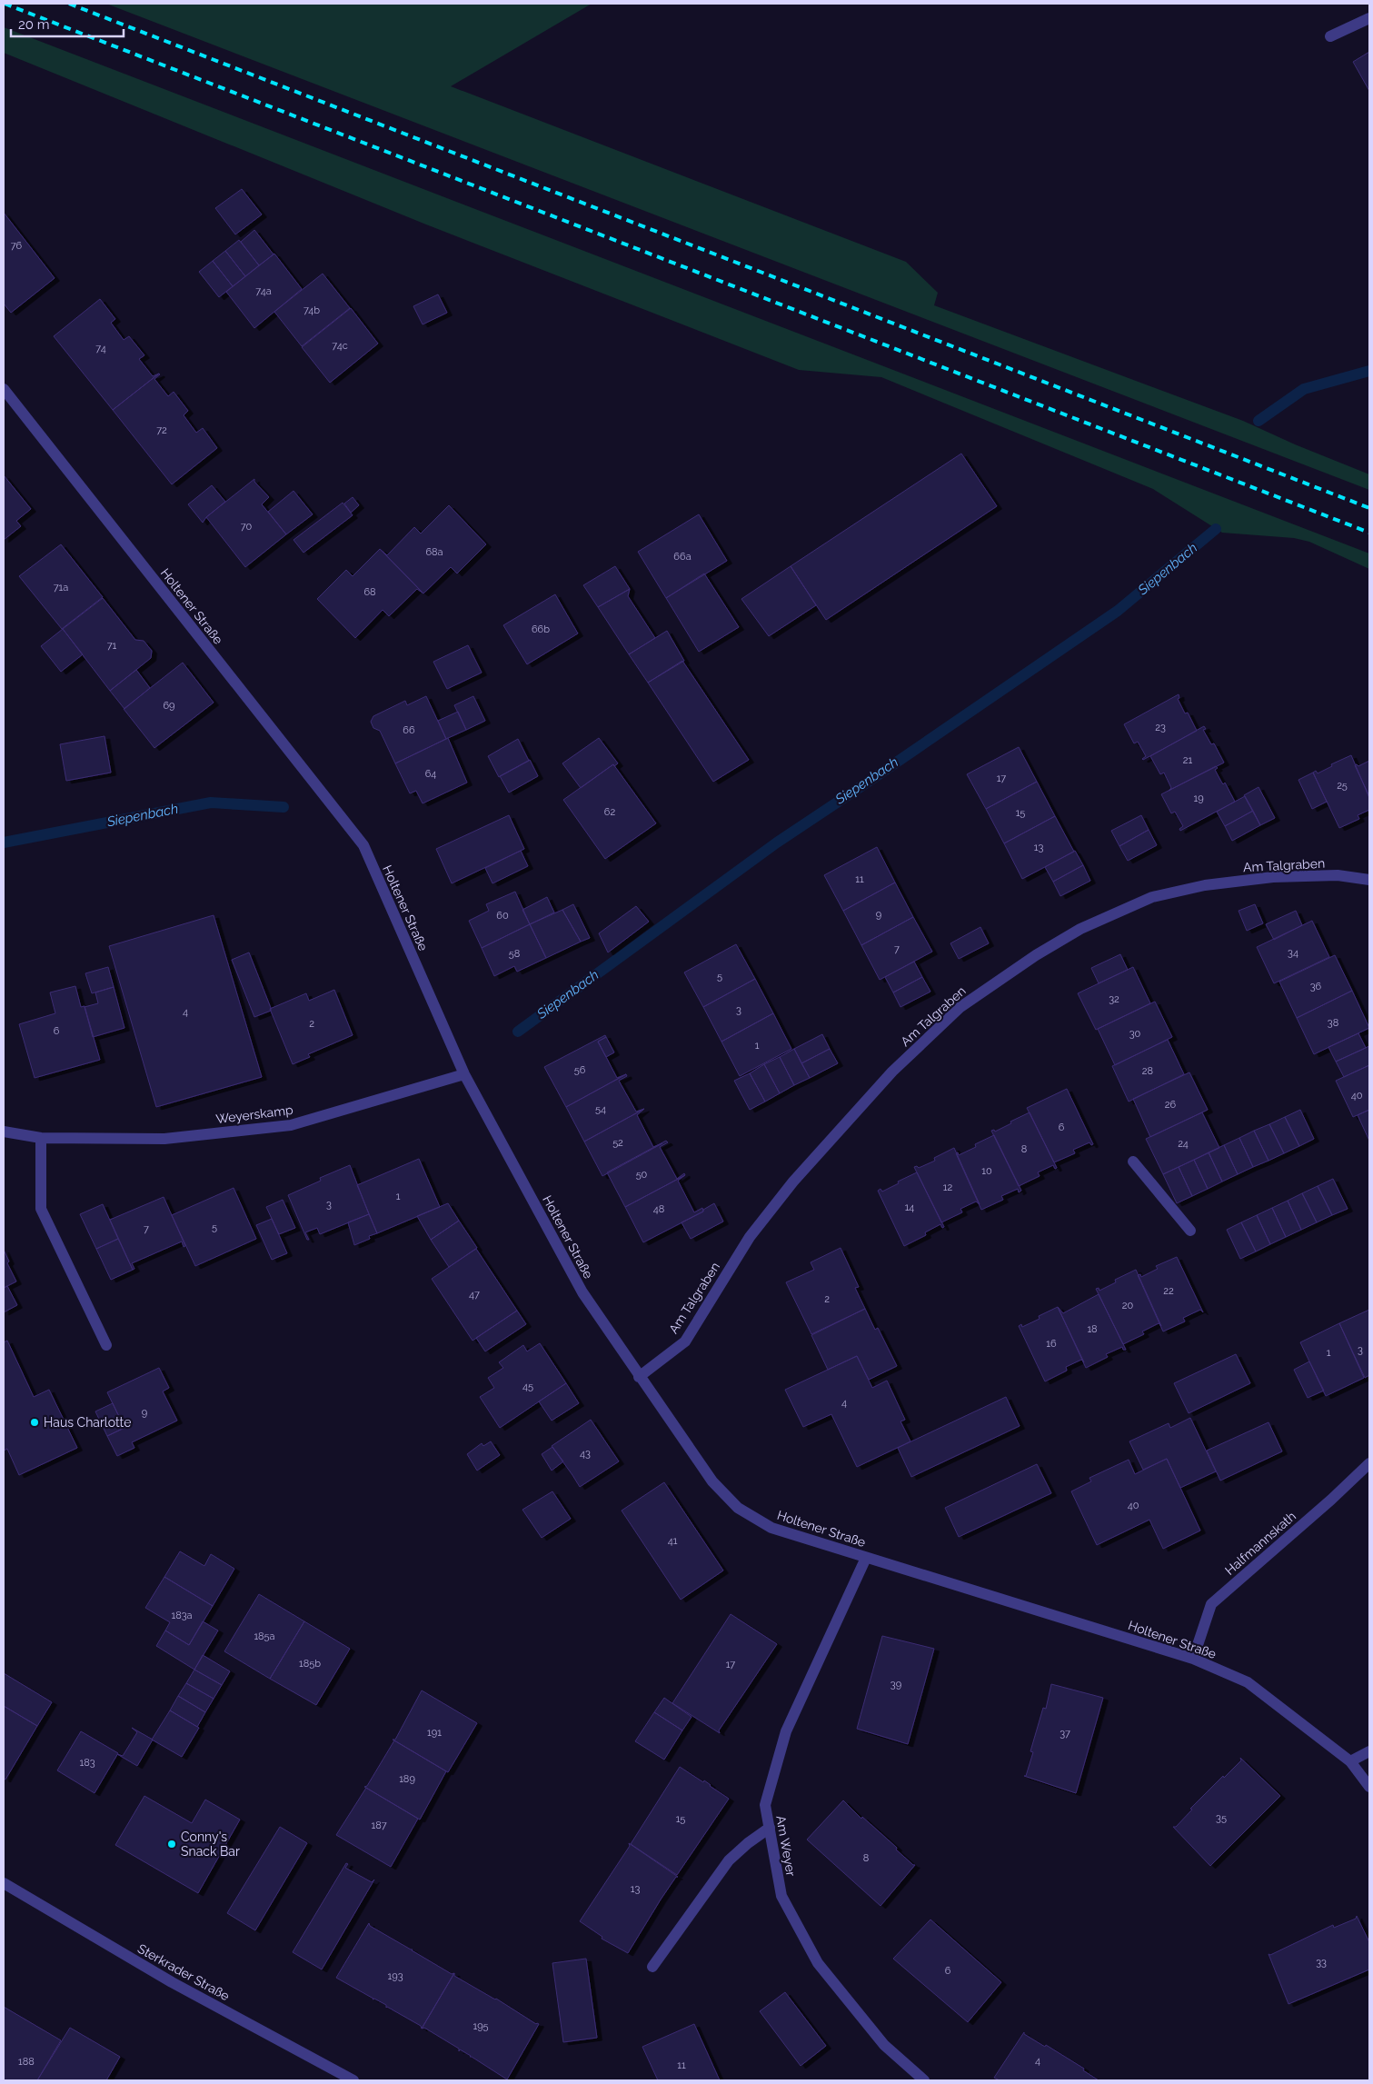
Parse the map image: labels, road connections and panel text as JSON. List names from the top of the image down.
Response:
{
  "streets": {
    "street": [
      "Holtener Straße",
      "Am Talgraben",
      "Weyerskamp",
      "Halfmannskath",
      "Am Weyer",
      "Sterkrader Straße"
    ]
  },
  "crossings": [
    ["Holtener Straße", "Am Talgraben"],
    ["Holtener Straße", "Weyerskamp"],
    ["Holtener Straße", "Halfmannskath"],
    ["Holtener Straße", "Am Weyer"]
  ],
  "water": ["Siepenbach"],
  "places": ["Haus Charlotte", "Conny's Snack Bar"],
  "house_numbers": [
    "76",
    "74a",
    "74b",
    "74c",
    "74",
    "72",
    "70",
    "68a",
    "66a",
    "71a",
    "68",
    "66b",
    "71",
    "69",
    "23",
    "66",
    "21",
    "64",
    "17",
    "25",
    "19",
    "62",
    "15",
    "13",
    "11",
    "9",
    "60",
    "7",
    "34",
    "58",
    "5",
    "36",
    "32",
    "3",
    "4",
    "38",
    "2",
    "6",
    "30",
    "1",
    "56",
    "28",
    "40",
    "26",
    "54",
    "6",
    "52",
    "24",
    "8",
    "10",
    "50",
    "12",
    "1",
    "3",
    "14",
    "48",
    "5",
    "7",
    "22",
    "47",
    "2",
    "20",
    "18",
    "16",
    "3",
    "1",
    "45",
    "4",
    "9",
    "43",
    "40",
    "41",
    "183a",
    "185a",
    "185b",
    "17",
    "39",
    "191",
    "37",
    "183",
    "189",
    "35",
    "15",
    "187",
    "8",
    "13",
    "33",
    "6",
    "193",
    "195",
    "4",
    "188",
    "11"
  ],
  "scale_bar": "20 m"
}
